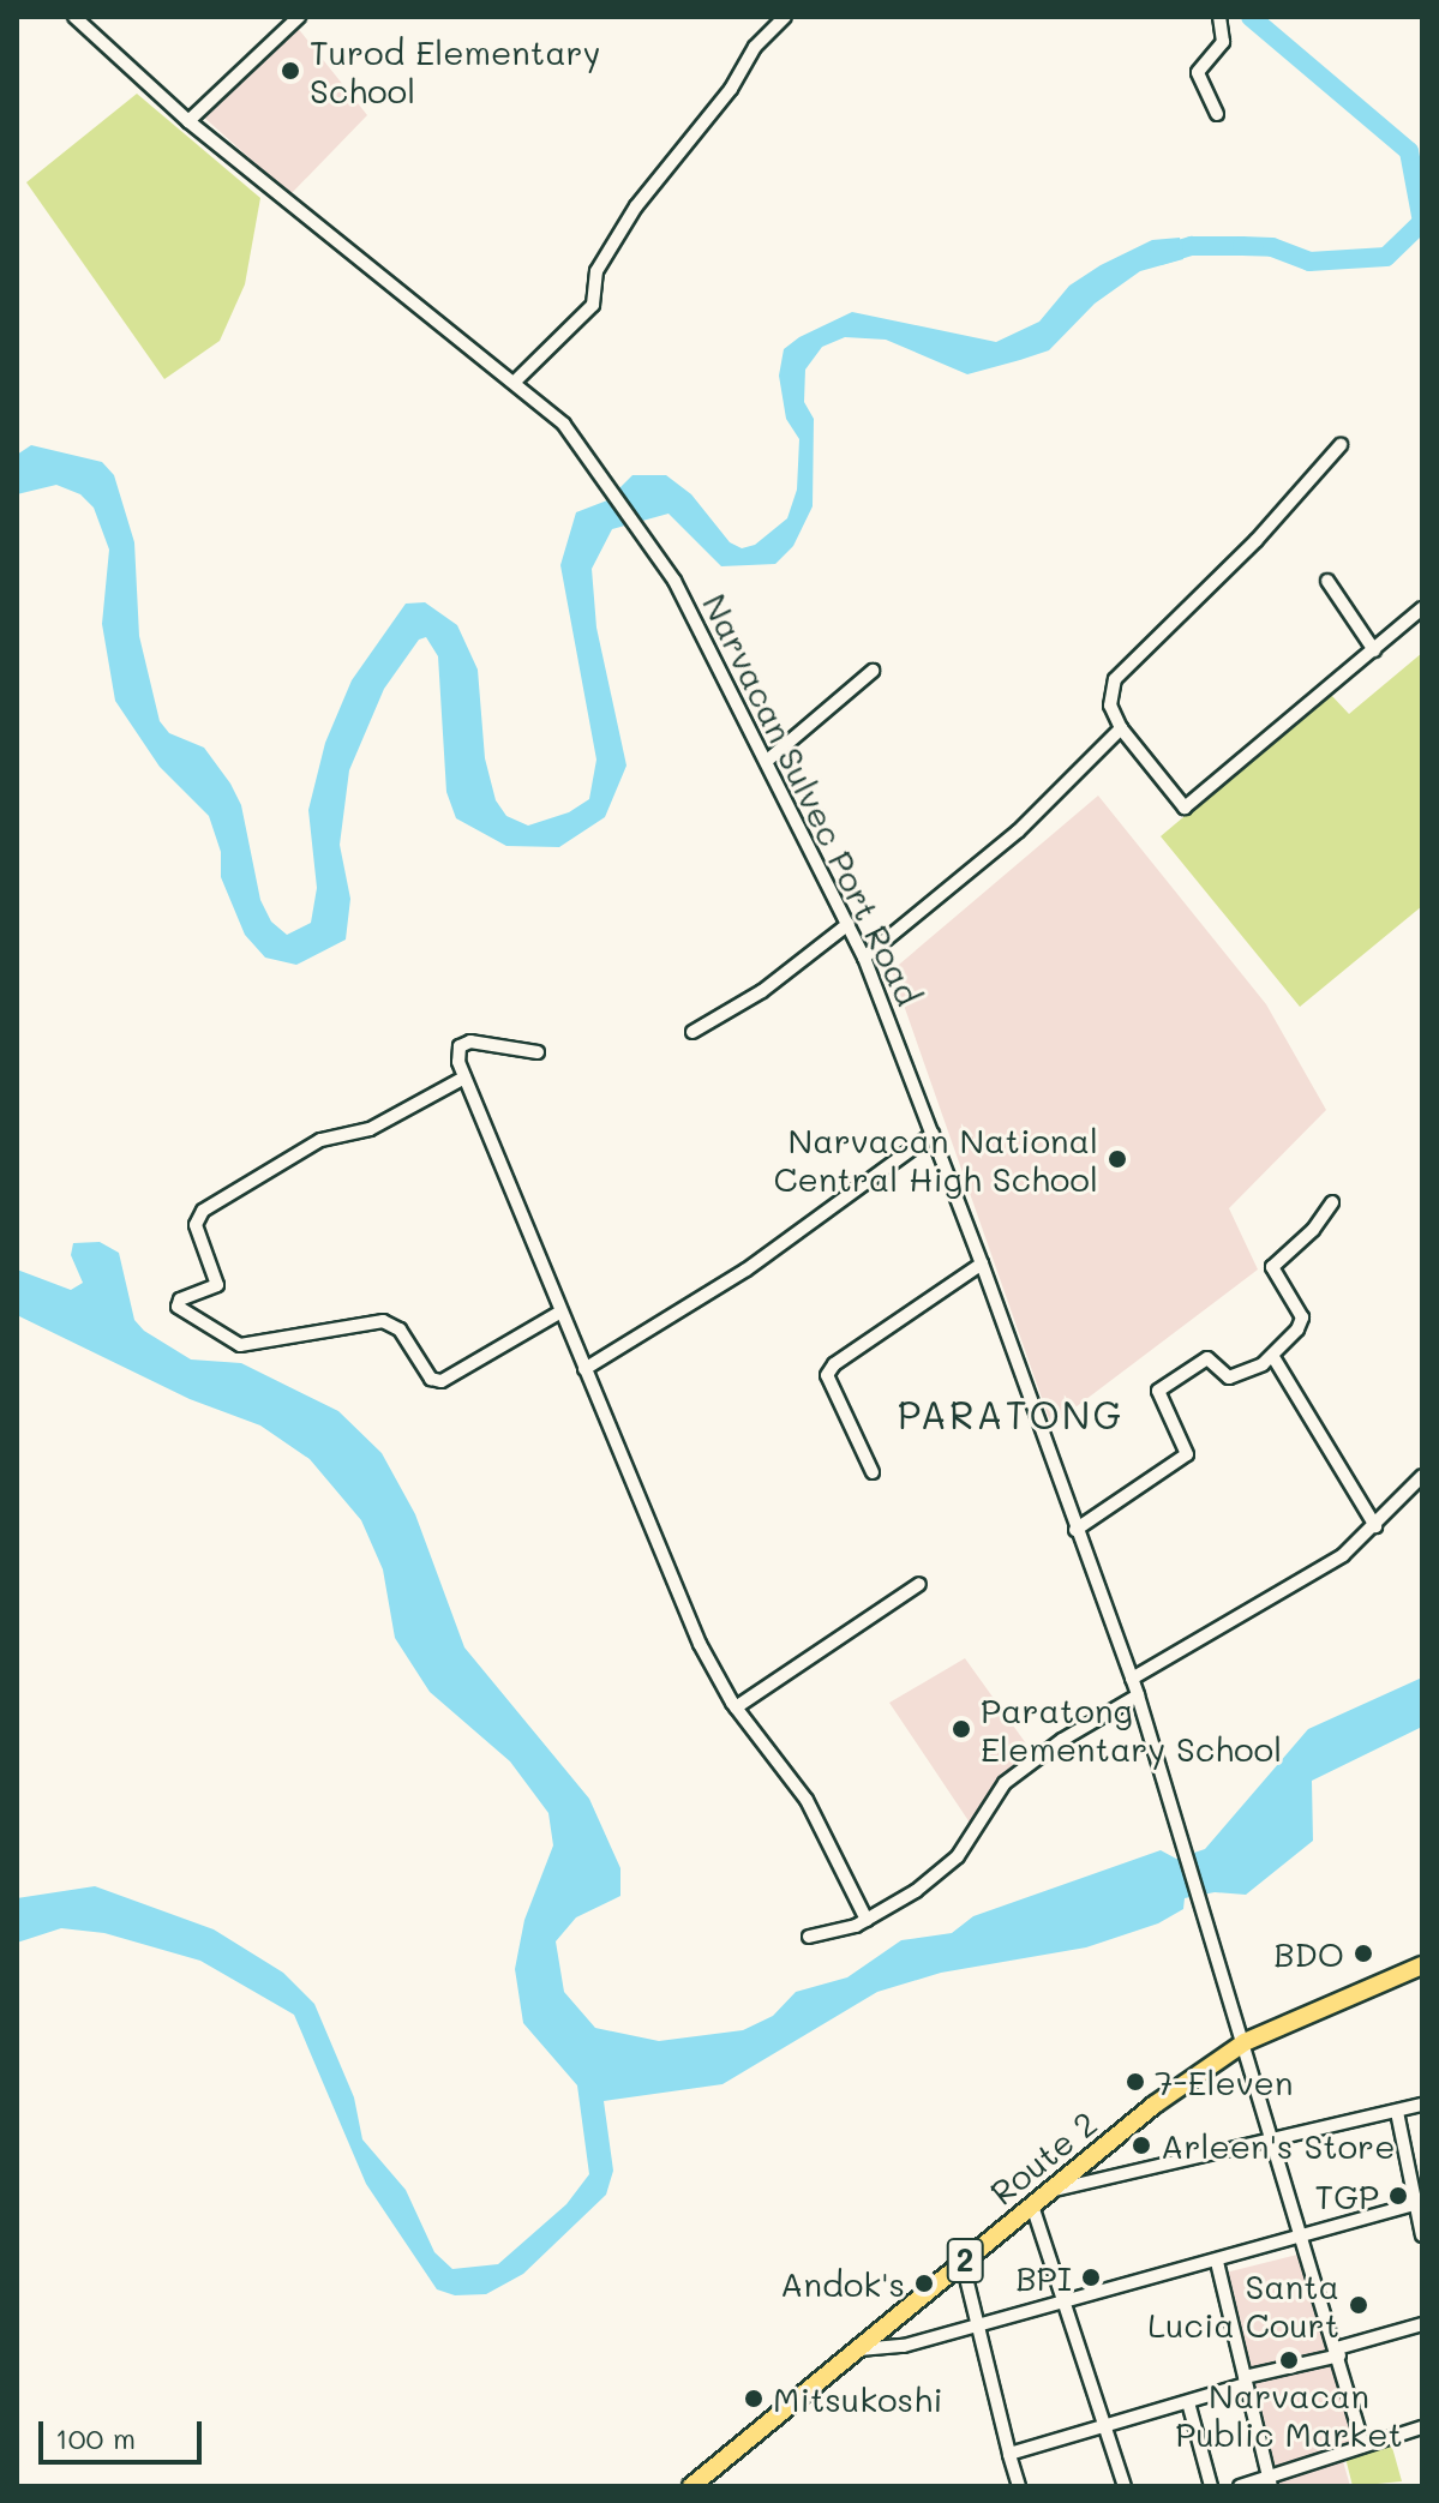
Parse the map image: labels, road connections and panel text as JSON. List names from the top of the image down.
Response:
{
  "streets": {
    "highway": ["Route 2", "2"],
    "street": ["Narvacan Sulvec Port Road"]
  },
  "crossings": [
    ["Narvacan Sulvec Port Road", "Route 2"]
  ],
  "districts": ["PARATONG"],
  "places": [
    "Turod Elementary School",
    "Narvacan National Central High School",
    "Paratong Elementary School",
    "BDO",
    "7-Eleven",
    "Arleen's Store",
    "TGP",
    "BPI",
    "Andok's",
    "Santa Lucia Court",
    "Narvacan Public Market",
    "Mitsukoshi"
  ],
  "scale_bar": "100 m"
}
